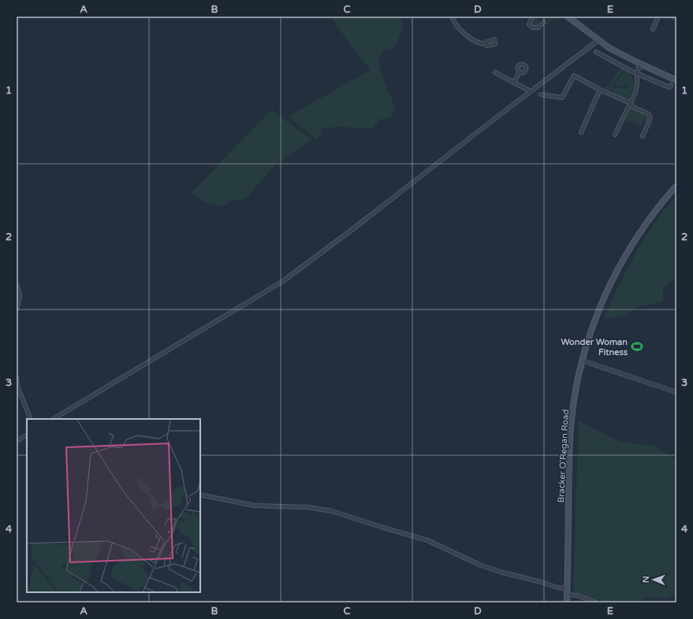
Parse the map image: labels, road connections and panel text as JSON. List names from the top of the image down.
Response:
{
  "streets": {
    "main road": ["Bracker O'Regan Road"]
  },
  "places": {
    "sports": ["Wonder Woman Fitness"]
  },
  "north": "left",
  "grid": {
    "columns": [
      "A",
      "B",
      "C",
      "D",
      "E"
    ],
    "rows": [
      "1",
      "2",
      "3",
      "4"
    ]
  }
}
